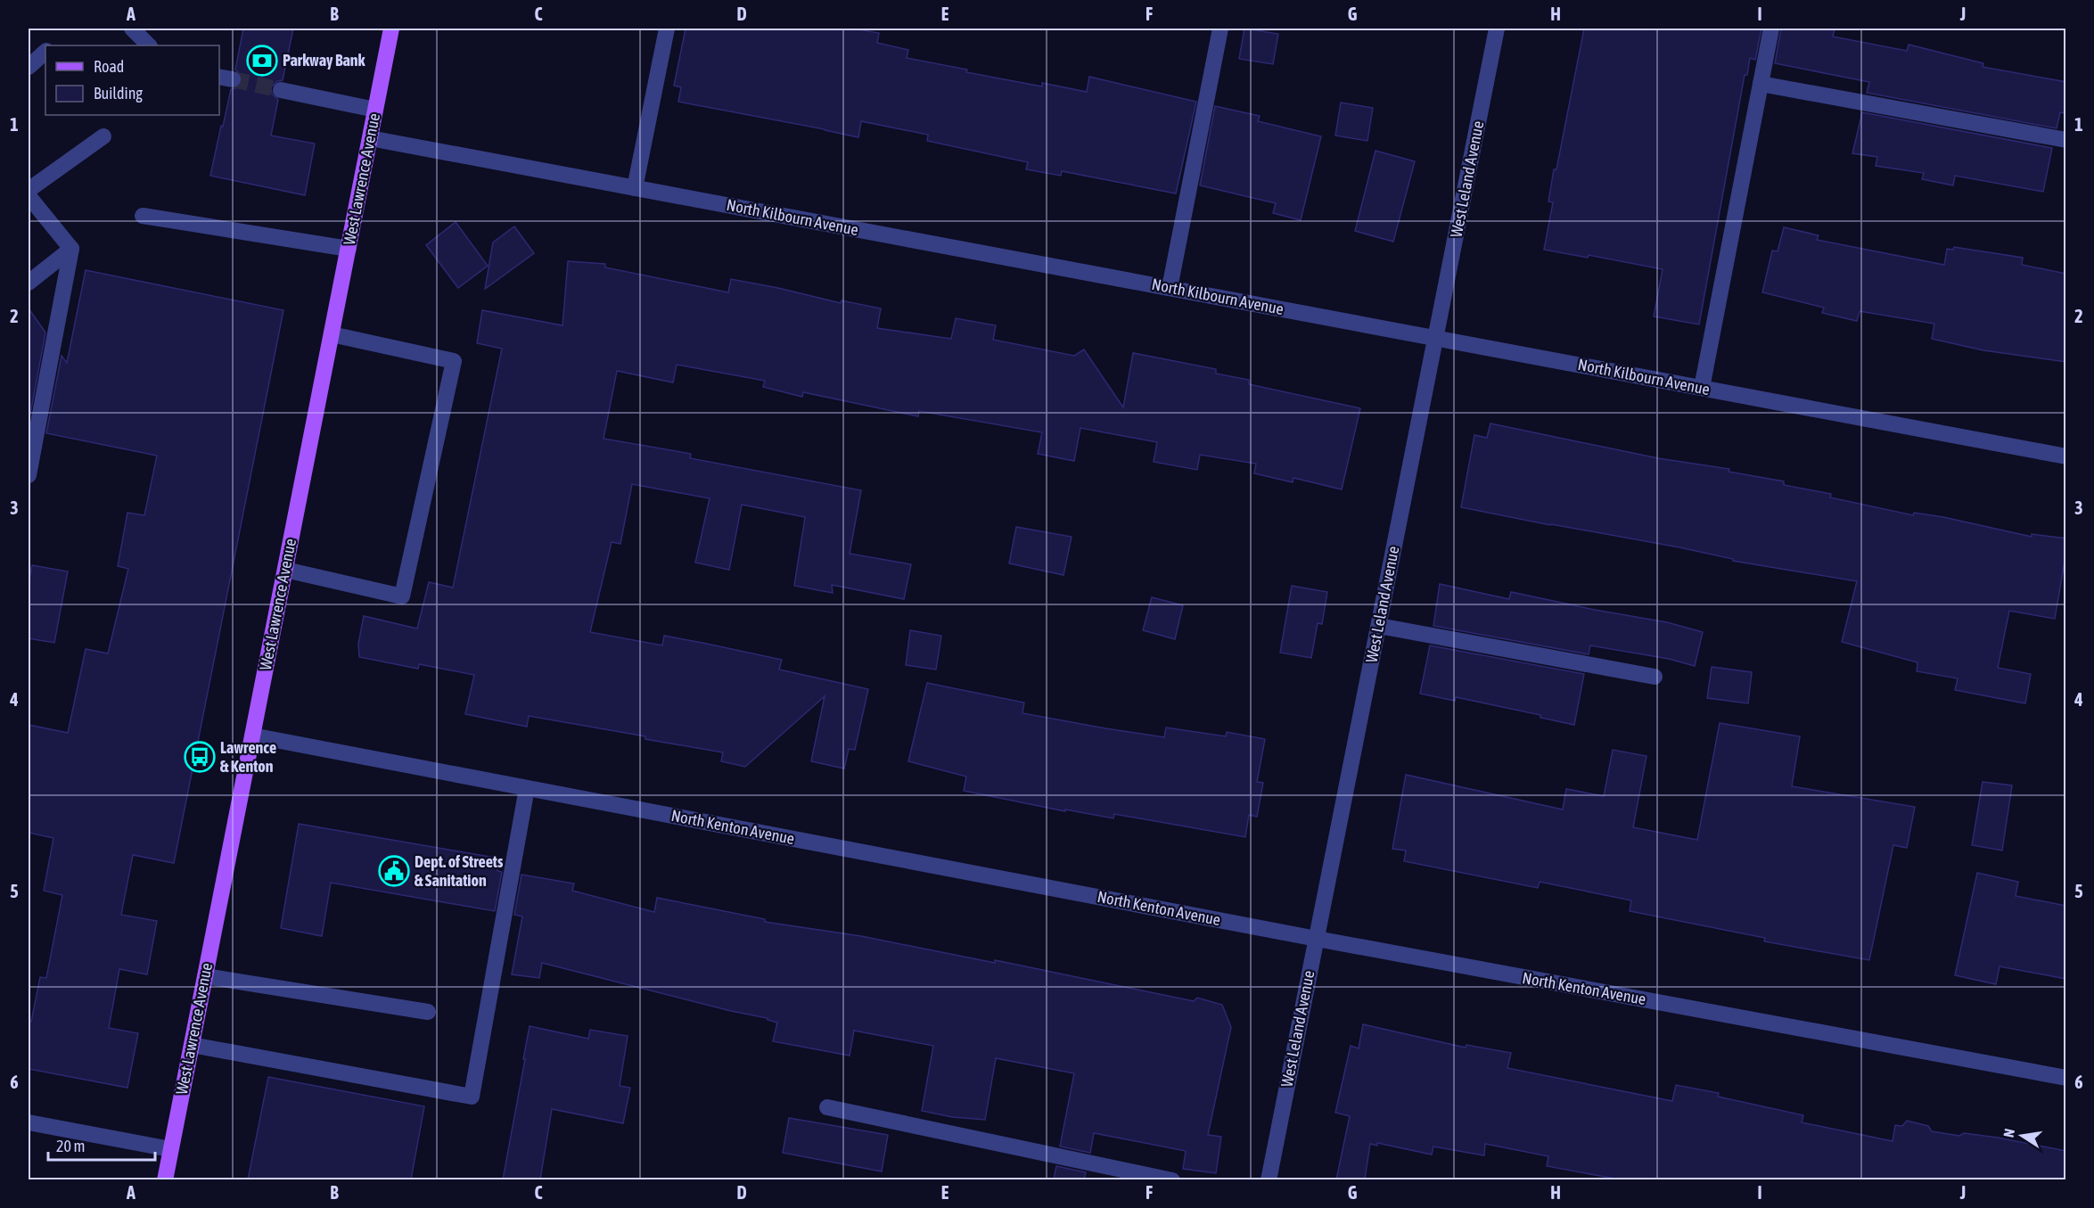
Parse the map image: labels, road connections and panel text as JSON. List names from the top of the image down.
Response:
{
  "streets": {
    "main road": ["West Lawrence Avenue"],
    "street": ["West Leland Avenue", "North Kilbourn Avenue", "North Kenton Avenue"]
  },
  "crossings": [
    ["West Lawrence Avenue", "North Kilbourn Avenue"],
    ["West Lawrence Avenue", "North Kenton Avenue"],
    ["West Leland Avenue", "North Kilbourn Avenue"],
    ["West Leland Avenue", "North Kenton Avenue"]
  ],
  "places": {
    "bank": ["Parkway Bank"],
    "bus stop": ["Lawrence & Kenton"],
    "public building": ["Dept. of Streets & Sanitation"]
  },
  "legend": ["Road", "Building"],
  "scale_bar": "20 m",
  "north": "left",
  "grid": {
    "columns": [
      "A",
      "B",
      "C",
      "D",
      "E",
      "F",
      "G",
      "H",
      "I",
      "J"
    ],
    "rows": [
      "1",
      "2",
      "3",
      "4",
      "5",
      "6"
    ]
  }
}
